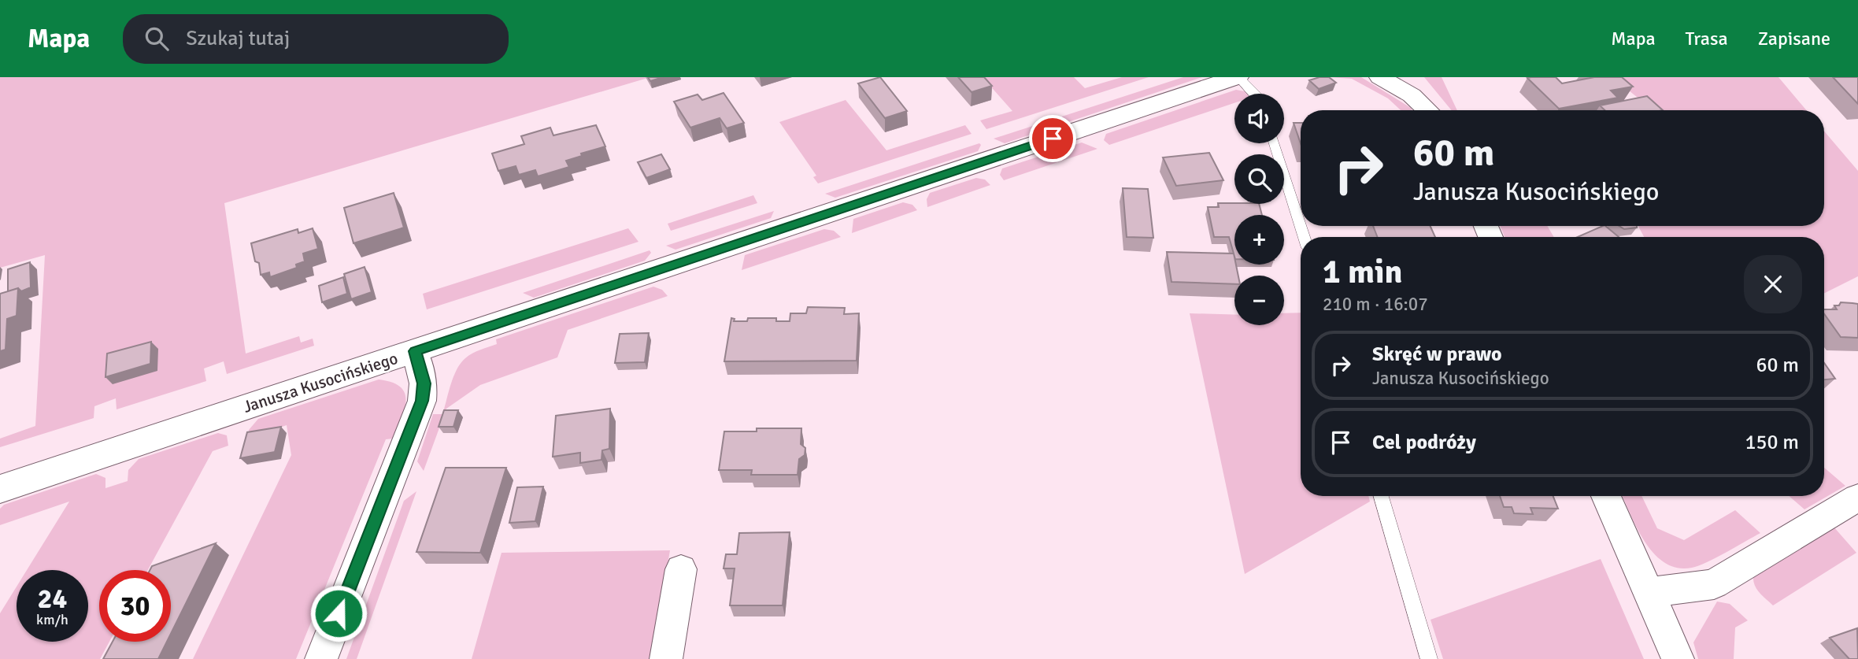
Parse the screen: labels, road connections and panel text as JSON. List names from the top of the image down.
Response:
{
  "streets": {
    "street": ["Janusza Kusocińskiego"]
  },
  "page": {
    "header": "Mapa",
    "search": "Szukaj tutaj",
    "nav": ["Mapa", "Trasa", "Zapisane"],
    "map_buttons": ["+", "−"],
    "turn": ["60 m", "Janusza Kusocińskiego"],
    "heading": ["1 min", "210 m · 16:07"],
    "list": [
      {
        "name": "Skręć w prawo",
        "note": "Janusza Kusocińskiego",
        "value": "60 m"
      },
      {
        "name": "Cel podróży",
        "value": "150 m"
      }
    ],
    "speed": "24 km/h",
    "limit": "30"
  }
}
